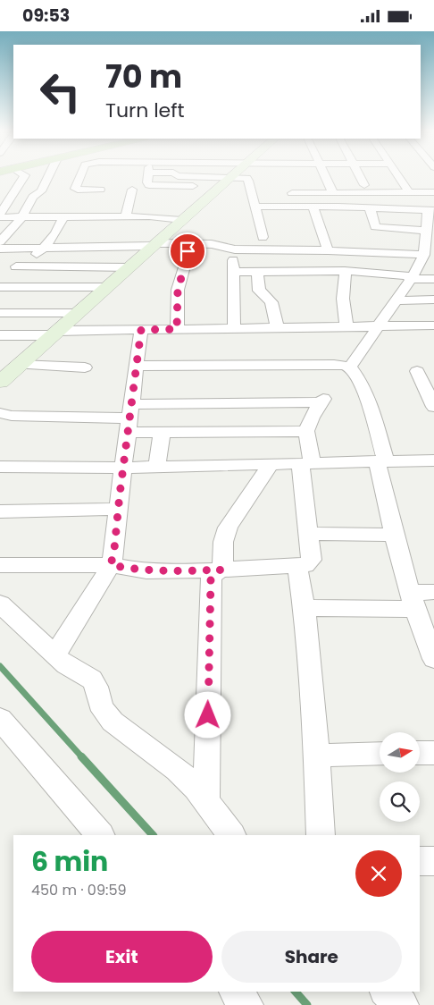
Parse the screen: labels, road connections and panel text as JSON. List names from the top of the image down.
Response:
{
  "north": "right",
  "page": {
    "status": "09:53",
    "turn": ["70 m", "Turn left"],
    "heading": ["6 min", "450 m · 09:59"],
    "buttons": ["Exit", "Share"]
  }
}
